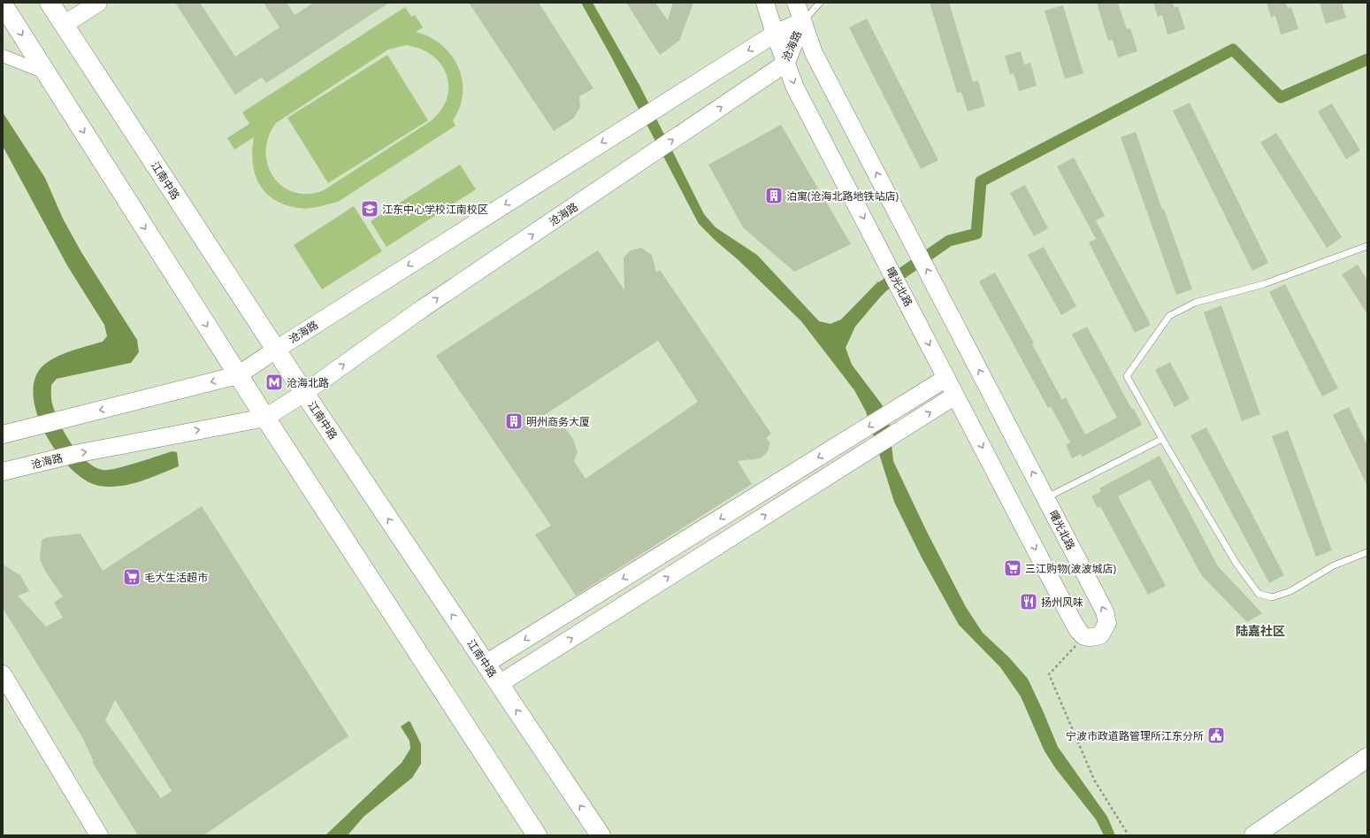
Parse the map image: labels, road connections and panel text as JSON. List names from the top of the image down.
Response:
{
  "streets": {
    "main road": ["江南中路"],
    "street": ["沧海路", "曙光北路"]
  },
  "crossings": [
    ["沧海路", "江南中路"],
    ["沧海路", "曙光北路"]
  ],
  "districts": ["陆嘉社区"],
  "places": {
    "building": ["泊寓(沧海北路地铁站店)", "明州商务大厦"],
    "school or university": ["江东中心学校江南校区"],
    "metro station": ["沧海北路"],
    "supermarket": ["三江购物(波波城店)", "毛大生活超市"],
    "restaurant": ["扬州风味"],
    "public building": ["宁波市政道路管理所江东分所"]
  }
}
